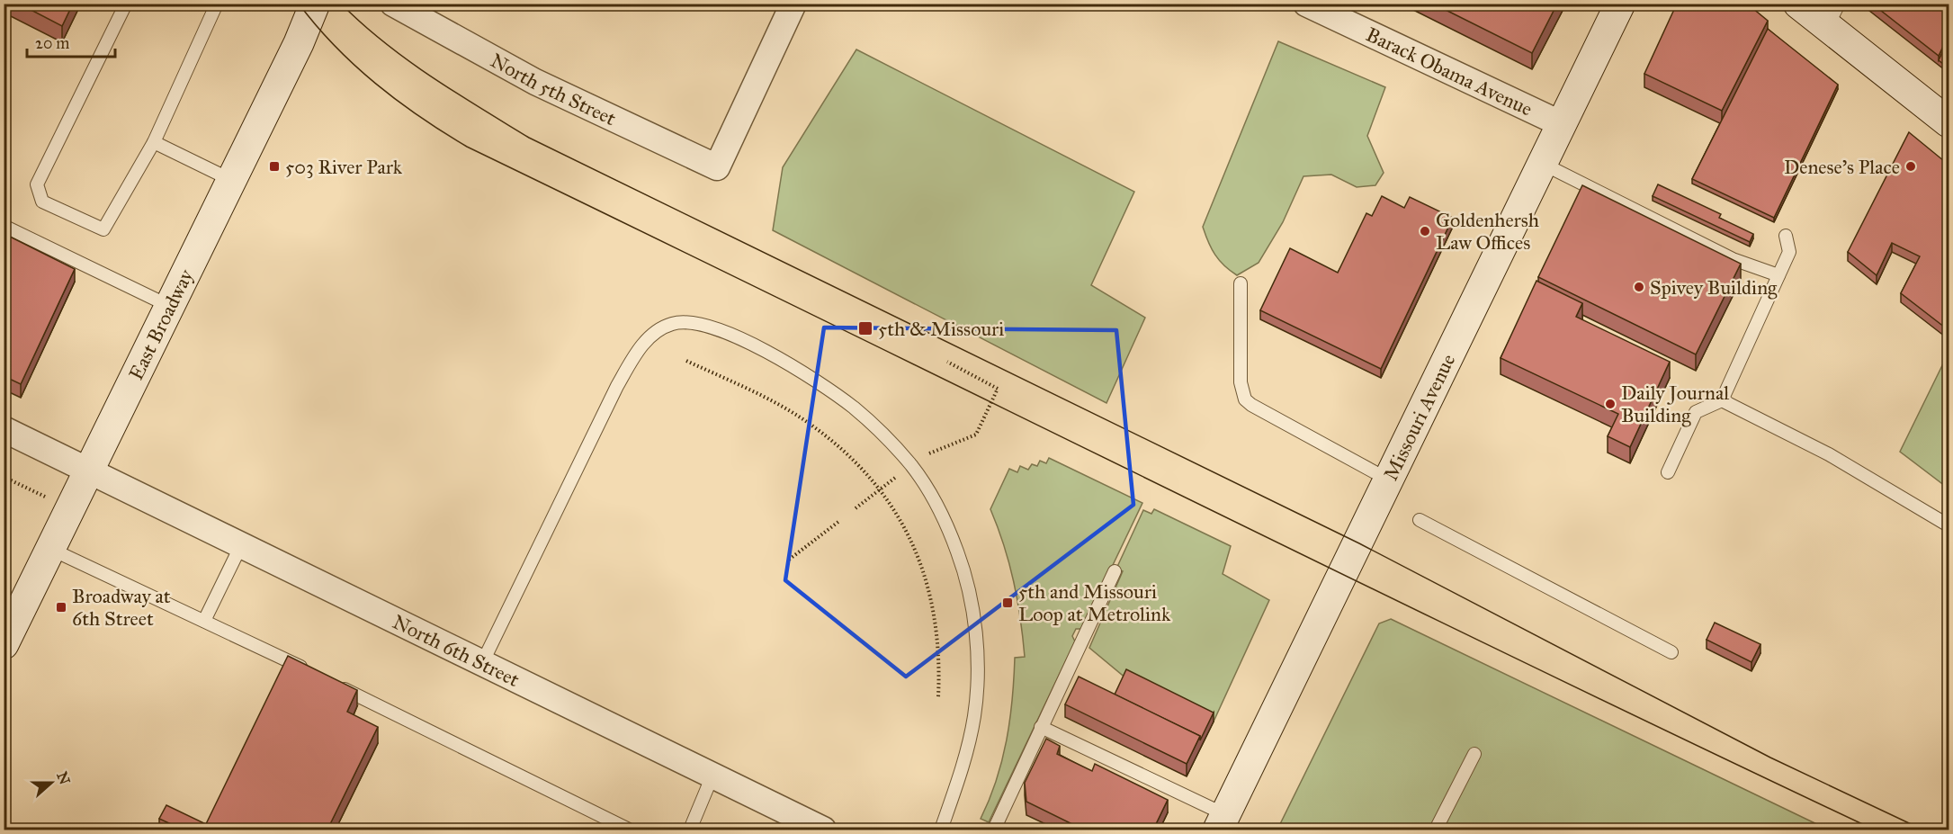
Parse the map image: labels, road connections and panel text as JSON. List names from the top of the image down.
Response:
{
  "streets": {
    "main road": ["East Broadway", "Missouri Avenue"],
    "street": ["Barack Obama Avenue", "North 5th Street", "North 6th Street"]
  },
  "crossings": [
    ["Barack Obama Avenue", "Missouri Avenue"],
    ["East Broadway", "North 6th Street"]
  ],
  "places": {
    "transit": [
      "503 River Park",
      "5th & Missouri",
      "5th and Missouri Loop at Metrolink",
      "Broadway at 6th Street"
    ],
    "other": [
      "Denese's Place",
      "Goldenhersh Law Offices",
      "Spivey Building",
      "Daily Journal Building"
    ]
  },
  "scale_bar": "20 m",
  "north": "right"
}
